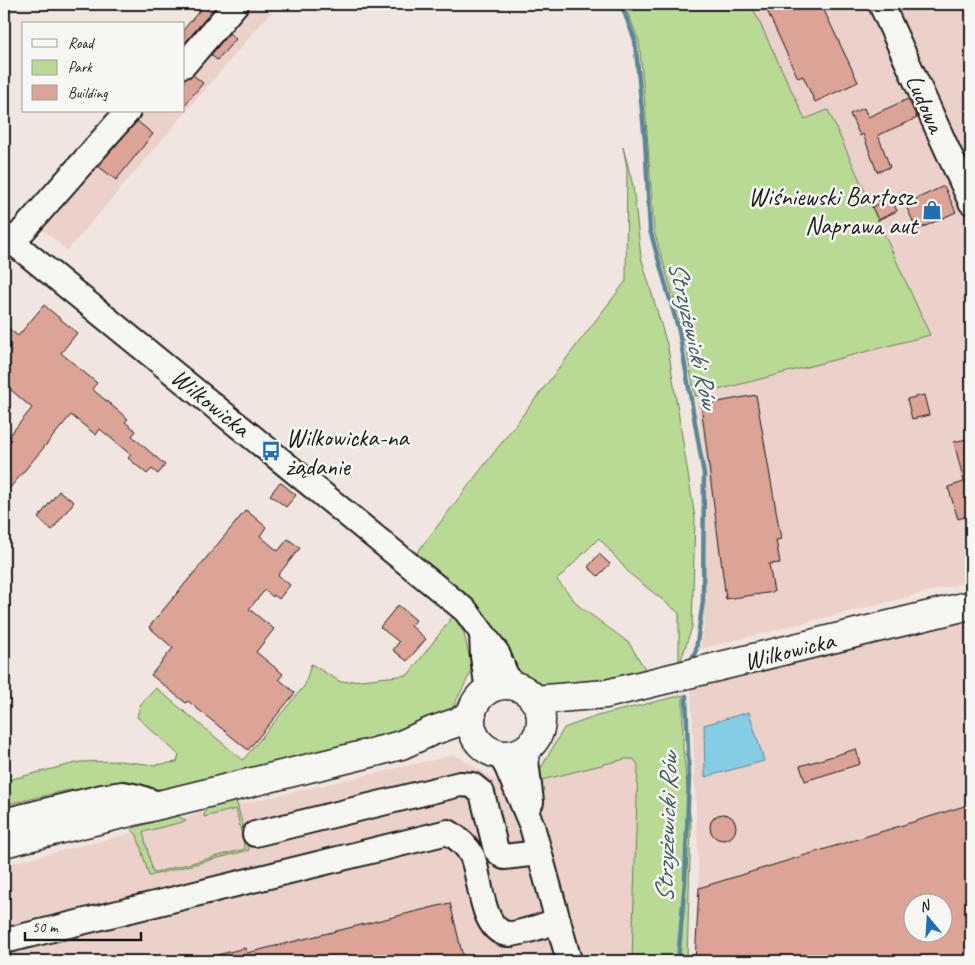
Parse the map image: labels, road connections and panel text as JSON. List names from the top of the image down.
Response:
{
  "streets": {
    "main road": ["Wilkowicka"],
    "street": ["Ludowa"]
  },
  "water": ["Strzyżewicki Rów"],
  "places": {
    "shop": ["Wiśniewski Bartosz. Naprawa aut"],
    "bus stop": ["Wilkowicka-na żądanie"]
  },
  "legend": ["Road", "Park", "Building"],
  "scale_bar": "50 m",
  "north": "top"
}
